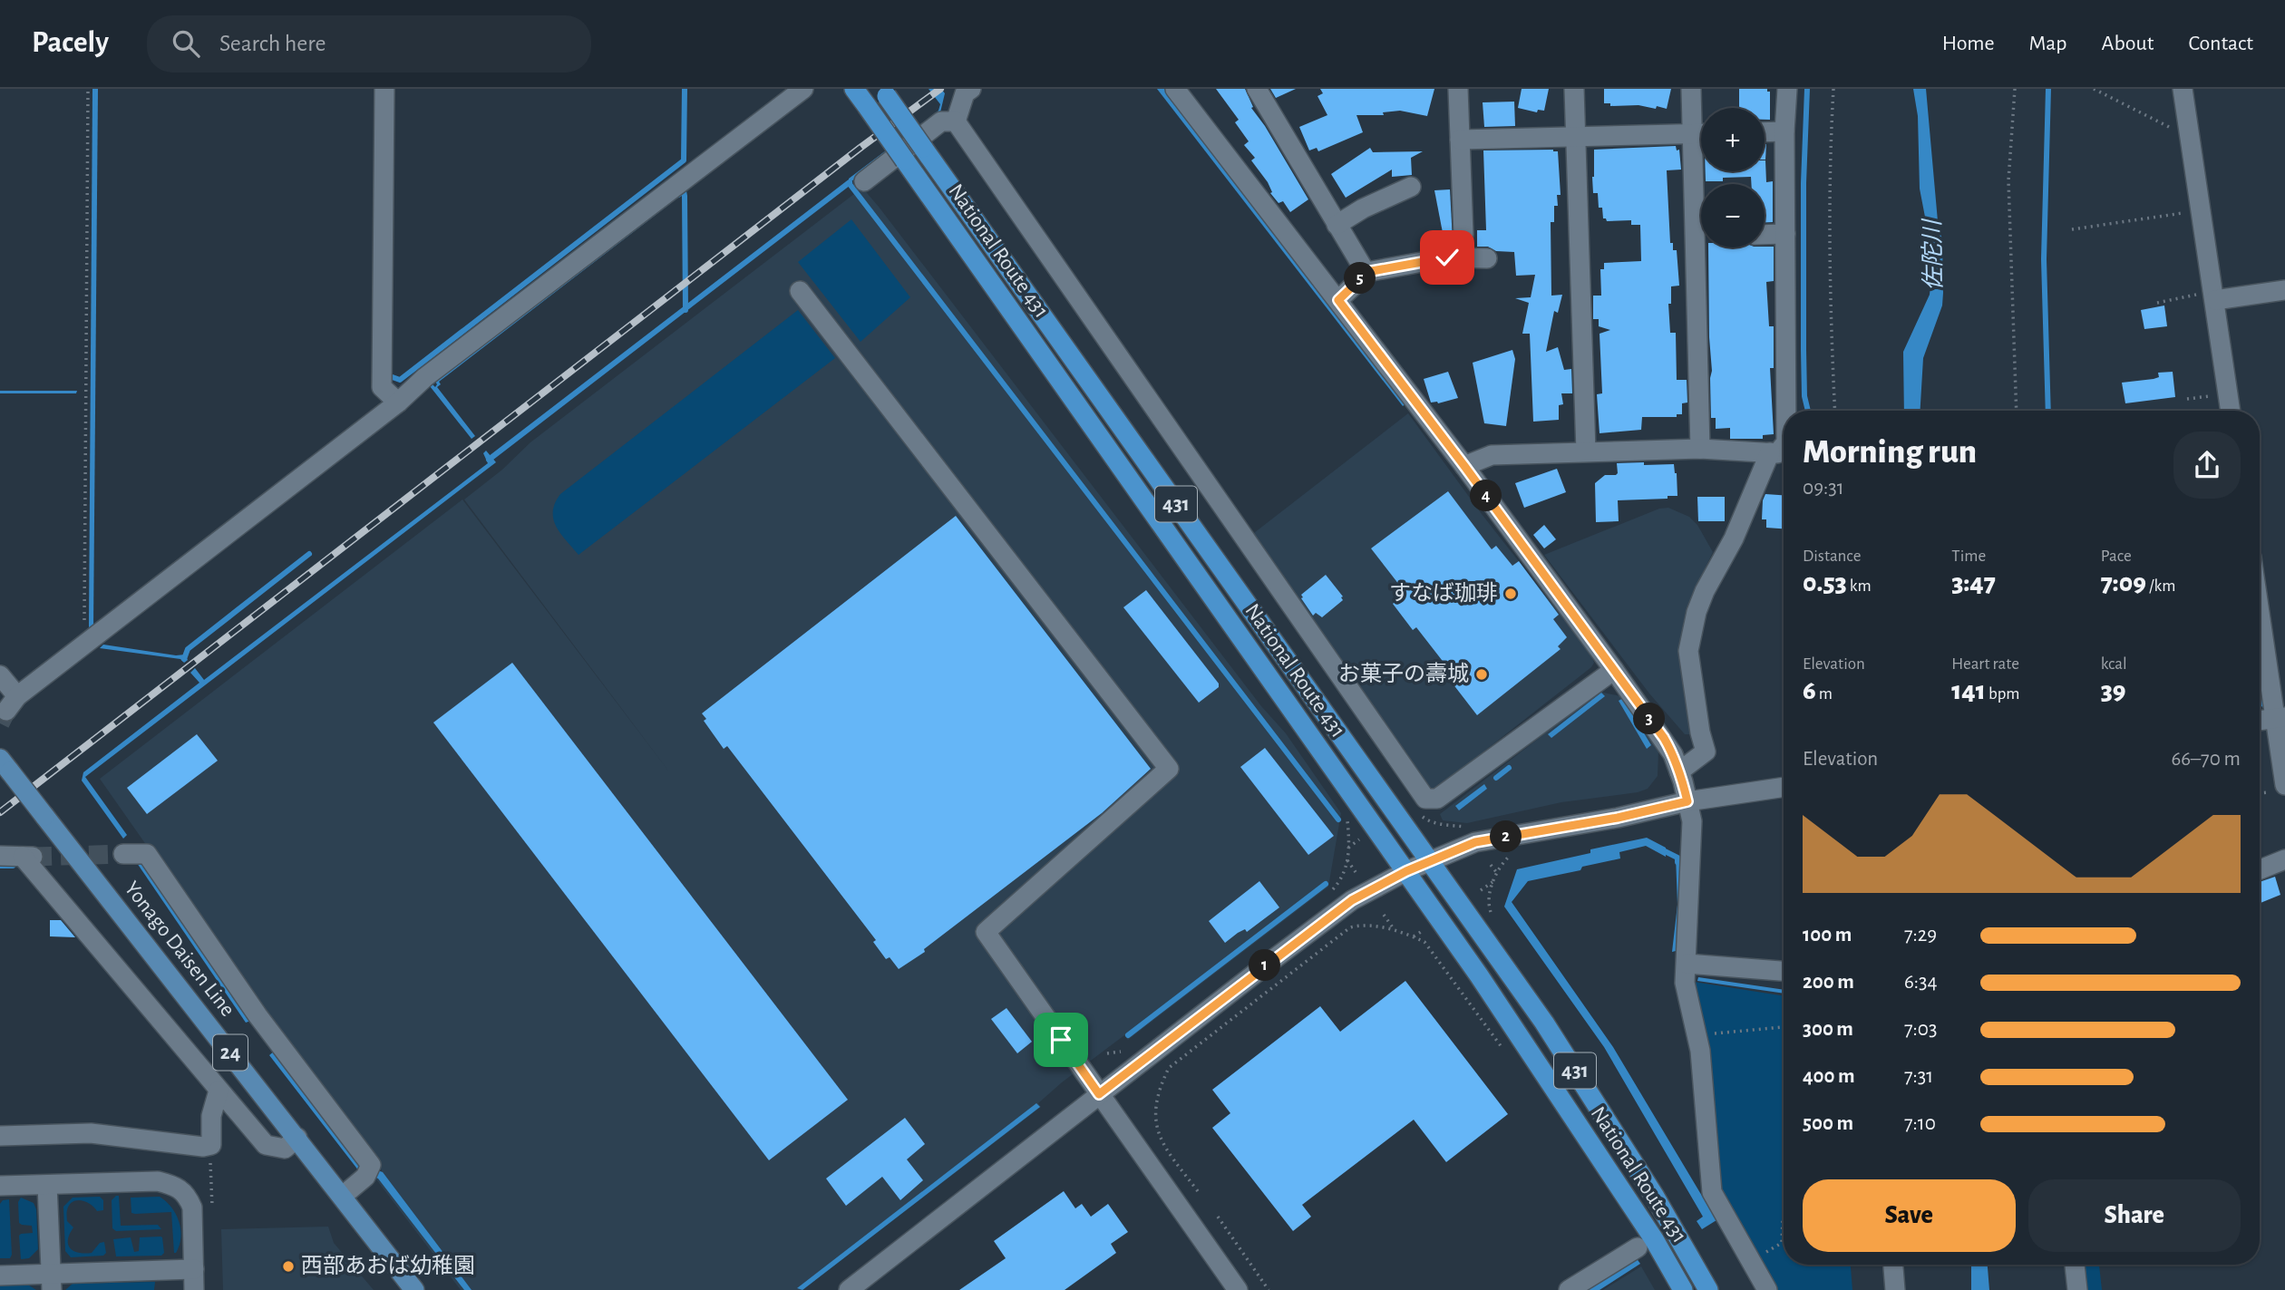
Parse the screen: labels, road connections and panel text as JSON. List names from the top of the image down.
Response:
{
  "streets": {
    "highway": ["National Route 431", "431"],
    "main road": ["Yonago Daisen Line", "24"]
  },
  "water": ["佐陀川"],
  "places": ["すなば珈琲", "お菓子の壽城", "西部あおば幼稚園"],
  "page": {
    "header": "Pacely",
    "search": "Search here",
    "nav": [
      "Home",
      "Map",
      "About",
      "Contact"
    ],
    "map_buttons": ["+", "−"],
    "pins": [
      "5",
      "4",
      "3",
      "2",
      "1"
    ],
    "heading": ["Morning run", "09:31"],
    "stats": [
      ["Distance", "0.53 km"],
      ["Time", "3:47"],
      ["Pace", "7:09 /km"],
      ["Elevation", "6 m"],
      ["Heart rate", "141 bpm"],
      ["kcal", "39"]
    ],
    "chart": ["Elevation", "66–70 m"],
    "list": [
      {
        "name": "100 m",
        "note": "7:29"
      },
      {
        "name": "200 m",
        "note": "6:34"
      },
      {
        "name": "300 m",
        "note": "7:03"
      },
      {
        "name": "400 m",
        "note": "7:31"
      },
      {
        "name": "500 m",
        "note": "7:10"
      }
    ],
    "buttons": ["Save", "Share"]
  }
}
